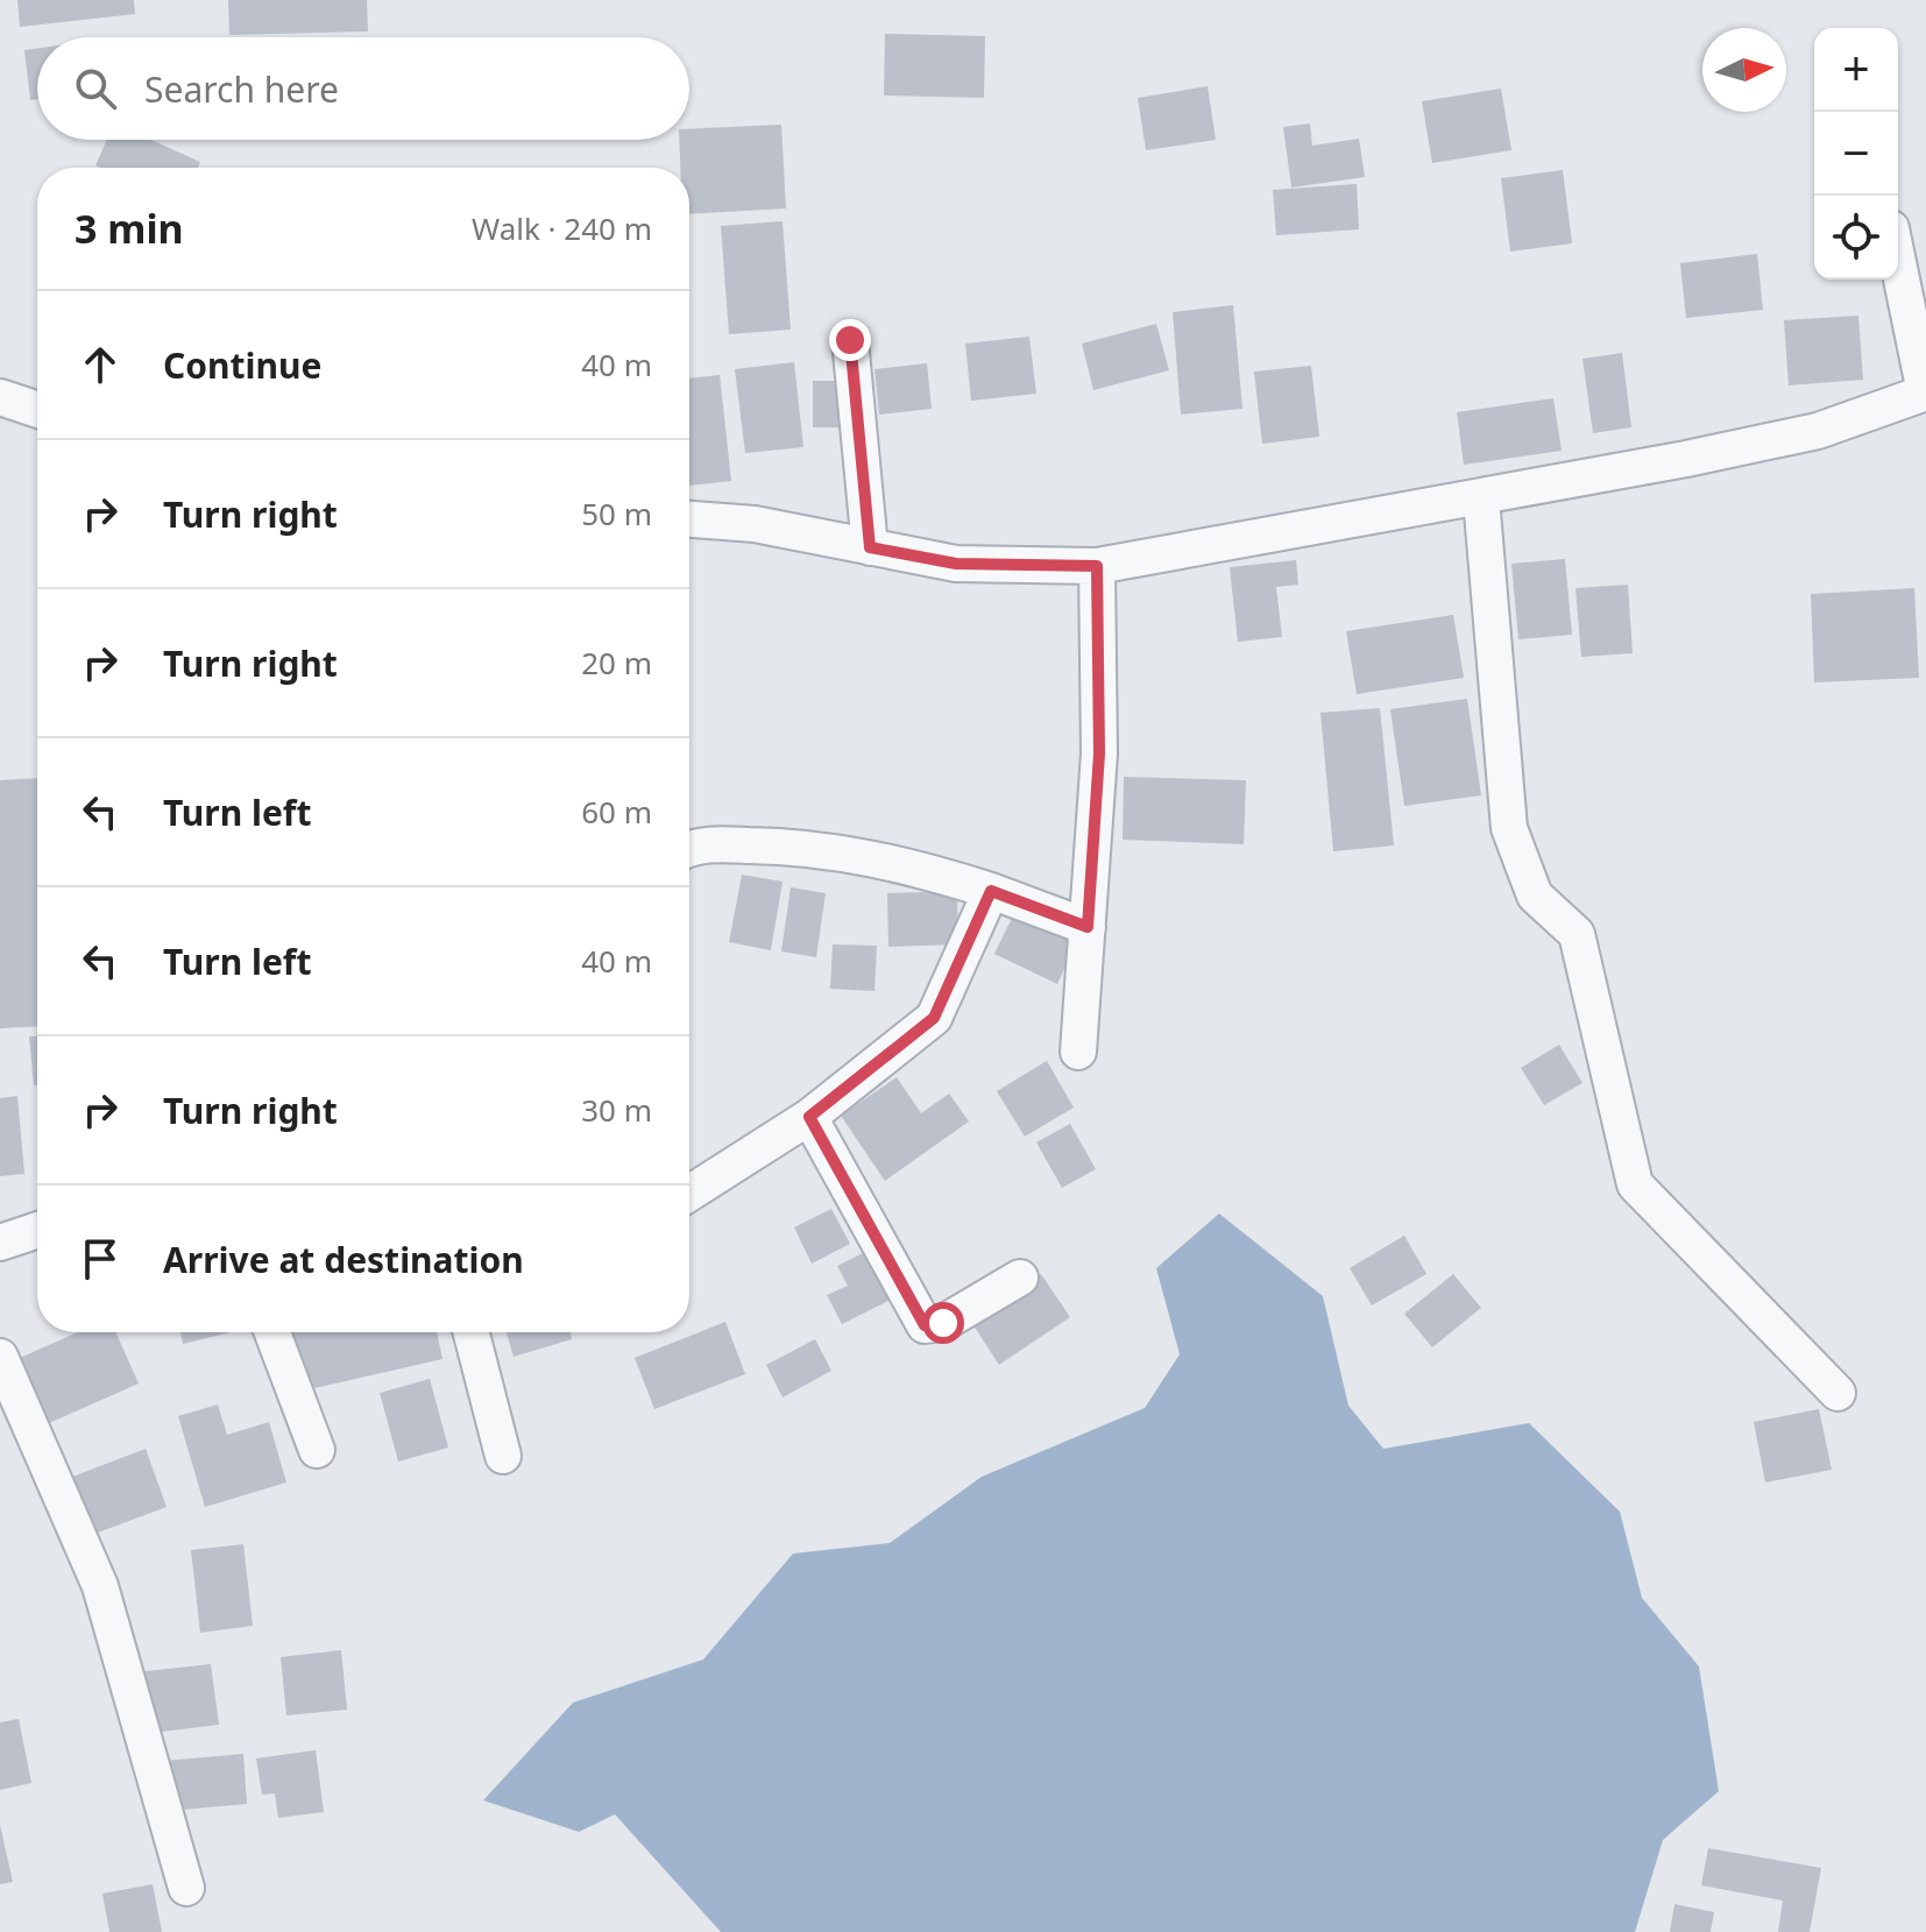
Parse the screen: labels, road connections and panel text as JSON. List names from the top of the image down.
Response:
{
  "north": "right",
  "page": {
    "map_buttons": ["+", "−"],
    "search": "Search here",
    "heading": ["3 min", "Walk · 240 m"],
    "list": [
      ["Continue", "40 m"],
      ["Turn right", "50 m"],
      ["Turn right", "20 m"],
      ["Turn left", "60 m"],
      ["Turn left", "40 m"],
      ["Turn right", "30 m"],
      "Arrive at destination"
    ]
  }
}
